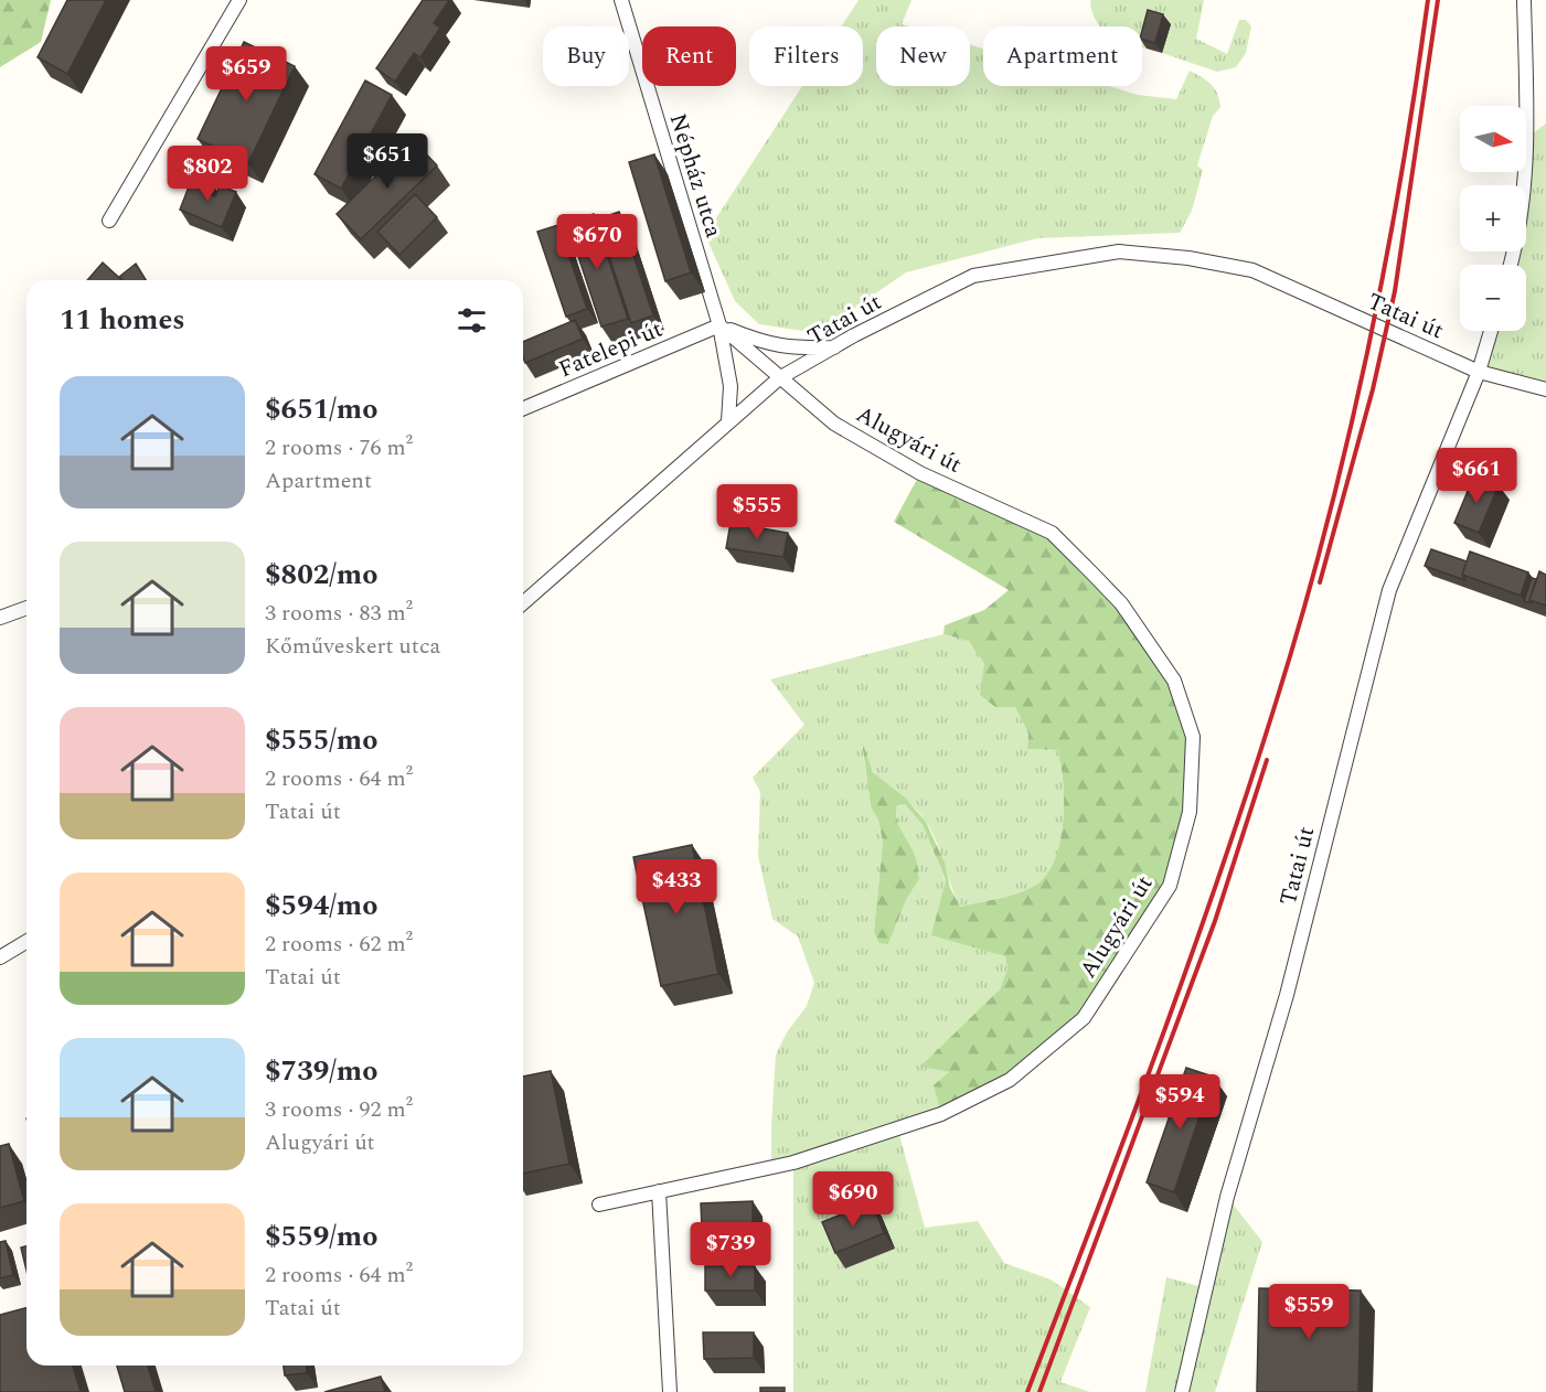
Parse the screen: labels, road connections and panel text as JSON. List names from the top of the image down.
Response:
{
  "streets": {
    "street": [
      "Népház utca",
      "Tatai út",
      "Fatelepi út",
      "Alugyári út"
    ]
  },
  "crossings": [
    ["Népház utca", "Tatai út"],
    ["Népház utca", "Fatelepi út"],
    ["Tatai út", "Alugyári út"]
  ],
  "north": "right",
  "page": {
    "chip": [
      "Buy",
      "Rent",
      "Filters",
      "New",
      "Apartment"
    ],
    "price": [
      "$659",
      "$651",
      "$802",
      "$670",
      "$661",
      "$555",
      "$433",
      "$594",
      "$690",
      "$739",
      "$559"
    ],
    "map_buttons": ["+", "−"],
    "heading": "11 homes",
    "list": [
      {
        "name": "$651/mo",
        "note": "2 rooms · 76 m² · Apartment"
      },
      {
        "name": "$802/mo",
        "note": "3 rooms · 83 m² · Kőműveskert utca"
      },
      {
        "name": "$555/mo",
        "note": "2 rooms · 64 m² · Tatai út"
      },
      {
        "name": "$594/mo",
        "note": "2 rooms · 62 m² · Tatai út"
      },
      {
        "name": "$739/mo",
        "note": "3 rooms · 92 m² · Alugyári út"
      },
      {
        "name": "$559/mo",
        "note": "2 rooms · 64 m² · Tatai út"
      }
    ]
  }
}
